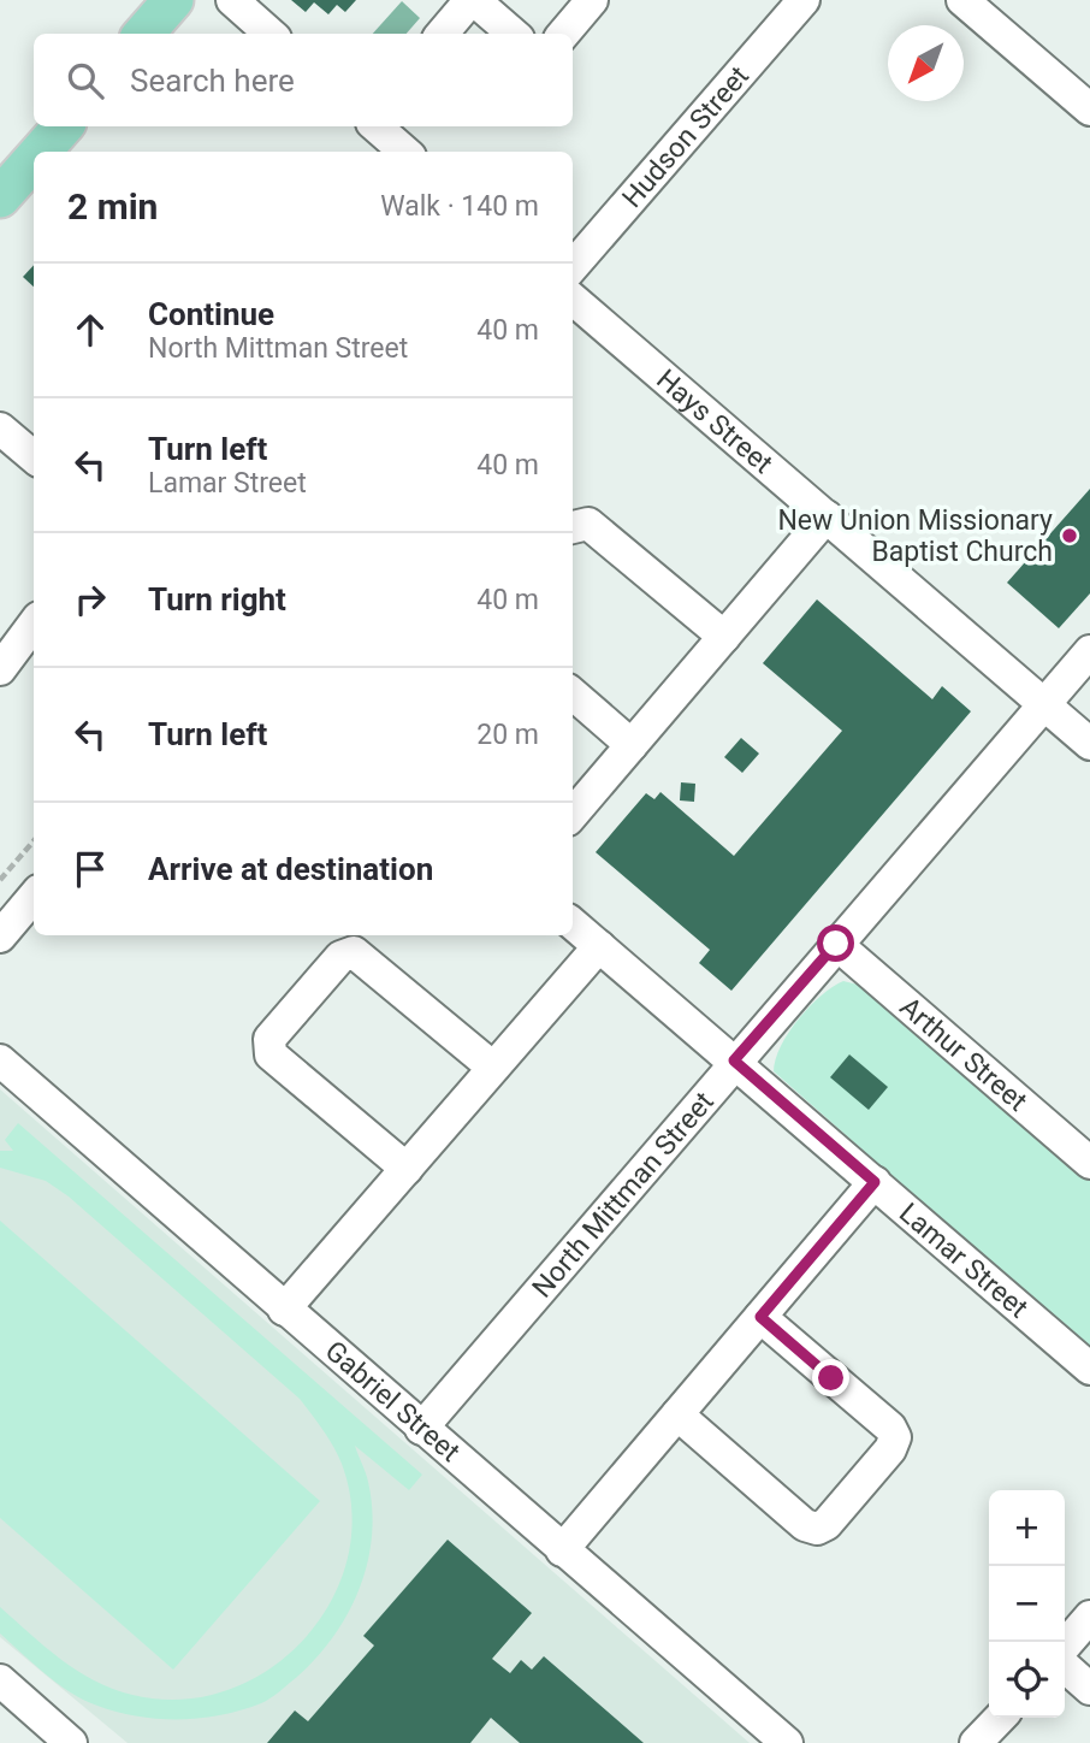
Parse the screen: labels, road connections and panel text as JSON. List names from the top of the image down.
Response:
{
  "streets": {
    "street": [
      "Hudson Street",
      "Hays Street",
      "Arthur Street",
      "North Mittman Street",
      "Lamar Street",
      "Gabriel Street"
    ]
  },
  "crossings": [
    ["Hays Street", "North Mittman Street"],
    ["Arthur Street", "North Mittman Street"],
    ["North Mittman Street", "Lamar Street"],
    ["North Mittman Street", "Gabriel Street"]
  ],
  "places": ["New Union Missionary Baptist Church"],
  "north": "bottom left",
  "page": {
    "search": "Search here",
    "heading": ["2 min", "Walk · 140 m"],
    "list": [
      ["Continue", "North Mittman Street", "40 m"],
      ["Turn left", "Lamar Street", "40 m"],
      ["Turn right", "40 m"],
      ["Turn left", "20 m"],
      "Arrive at destination"
    ],
    "map_buttons": ["+", "−"]
  }
}
